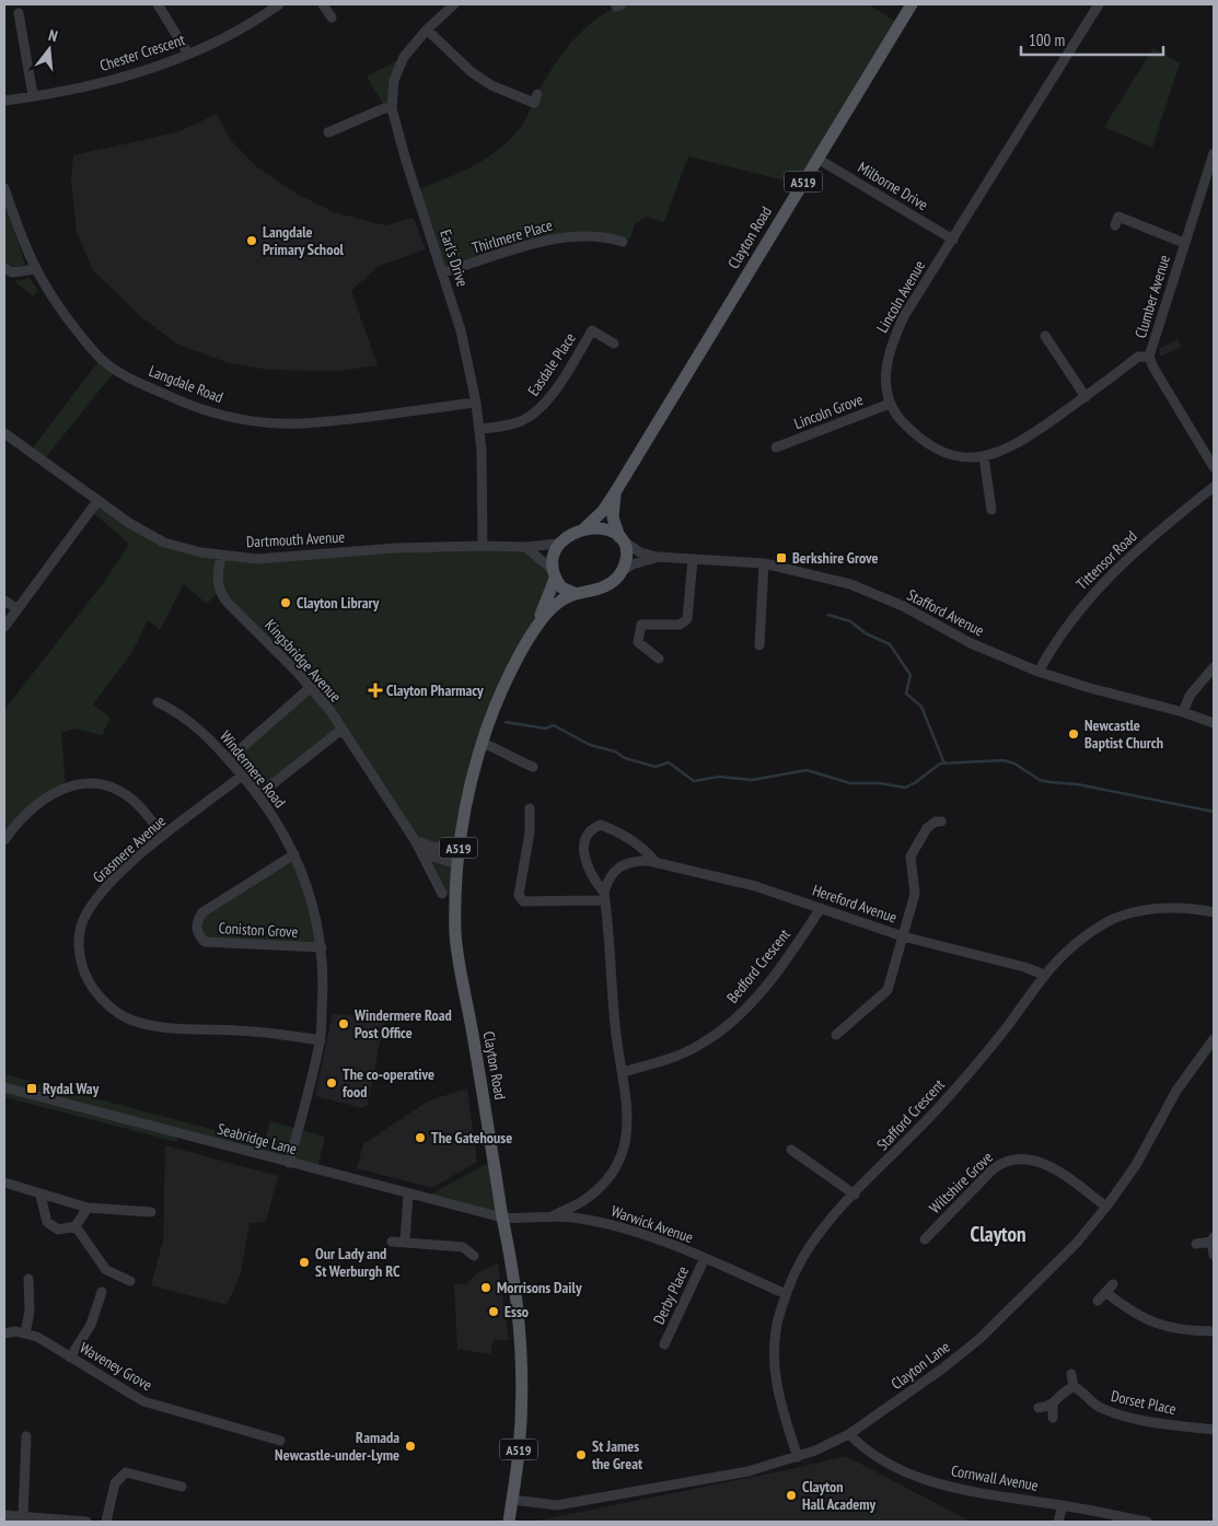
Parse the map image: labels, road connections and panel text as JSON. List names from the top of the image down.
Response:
{
  "streets": {
    "main road": ["A519", "Clayton Road"],
    "street": [
      "Chester Crescent",
      "Milborne Drive",
      "Thirlmere Place",
      "Earl's Drive",
      "Lincoln Avenue",
      "Clumber Avenue",
      "Easdale Place",
      "Langdale Road",
      "Lincoln Grove",
      "Dartmouth Avenue",
      "Tittensor Road",
      "Stafford Avenue",
      "Kingsbridge Avenue",
      "Windermere Road",
      "Grasmere Avenue",
      "Hereford Avenue",
      "Coniston Grove",
      "Bedford Crescent",
      "Stafford Crescent",
      "Seabridge Lane",
      "Wiltshire Grove",
      "Warwick Avenue",
      "Derby Place",
      "Clayton Lane",
      "Waveney Grove",
      "Dorset Place",
      "Cornwall Avenue"
    ]
  },
  "crossings": [
    ["A519", "Clayton Road"],
    ["A519", "Dartmouth Avenue"],
    ["A519", "Stafford Avenue"],
    ["Milborne Drive", "Clayton Road"],
    ["Milborne Drive", "Lincoln Avenue"],
    ["Thirlmere Place", "Earl's Drive"],
    ["Clayton Road", "Dartmouth Avenue"],
    ["Clayton Road", "Stafford Avenue"],
    ["Clayton Road", "Kingsbridge Avenue"],
    ["Clayton Road", "Seabridge Lane"],
    ["Clayton Road", "Warwick Avenue"],
    ["Clayton Road", "Clayton Lane"],
    ["Earl's Drive", "Easdale Place"],
    ["Earl's Drive", "Langdale Road"],
    ["Earl's Drive", "Dartmouth Avenue"],
    ["Lincoln Avenue", "Clumber Avenue"],
    ["Lincoln Avenue", "Lincoln Grove"],
    ["Dartmouth Avenue", "Stafford Avenue"],
    ["Dartmouth Avenue", "Kingsbridge Avenue"],
    ["Tittensor Road", "Stafford Avenue"],
    ["Windermere Road", "Grasmere Avenue"],
    ["Windermere Road", "Coniston Grove"],
    ["Windermere Road", "Seabridge Lane"],
    ["Hereford Avenue", "Bedford Crescent"],
    ["Hereford Avenue", "Stafford Crescent"],
    ["Stafford Crescent", "Warwick Avenue"],
    ["Stafford Crescent", "Clayton Lane"],
    ["Seabridge Lane", "Warwick Avenue"],
    ["Wiltshire Grove", "Clayton Lane"],
    ["Warwick Avenue", "Derby Place"],
    ["Clayton Lane", "Cornwall Avenue"]
  ],
  "districts": ["Clayton"],
  "places": {
    "other": [
      "Langdale Primary School",
      "Clayton Library",
      "Newcastle Baptist Church",
      "Windermere Road Post Office",
      "The co-operative food",
      "The Gatehouse",
      "Our Lady and St Werburgh RC",
      "Morrisons Daily",
      "Esso",
      "Ramada Newcastle-under-Lyme",
      "St James the Great",
      "Clayton Hall Academy"
    ],
    "transit": ["Berkshire Grove", "Rydal Way"],
    "health": ["Clayton Pharmacy"]
  },
  "scale_bar": "100 m",
  "north": "top"
}
